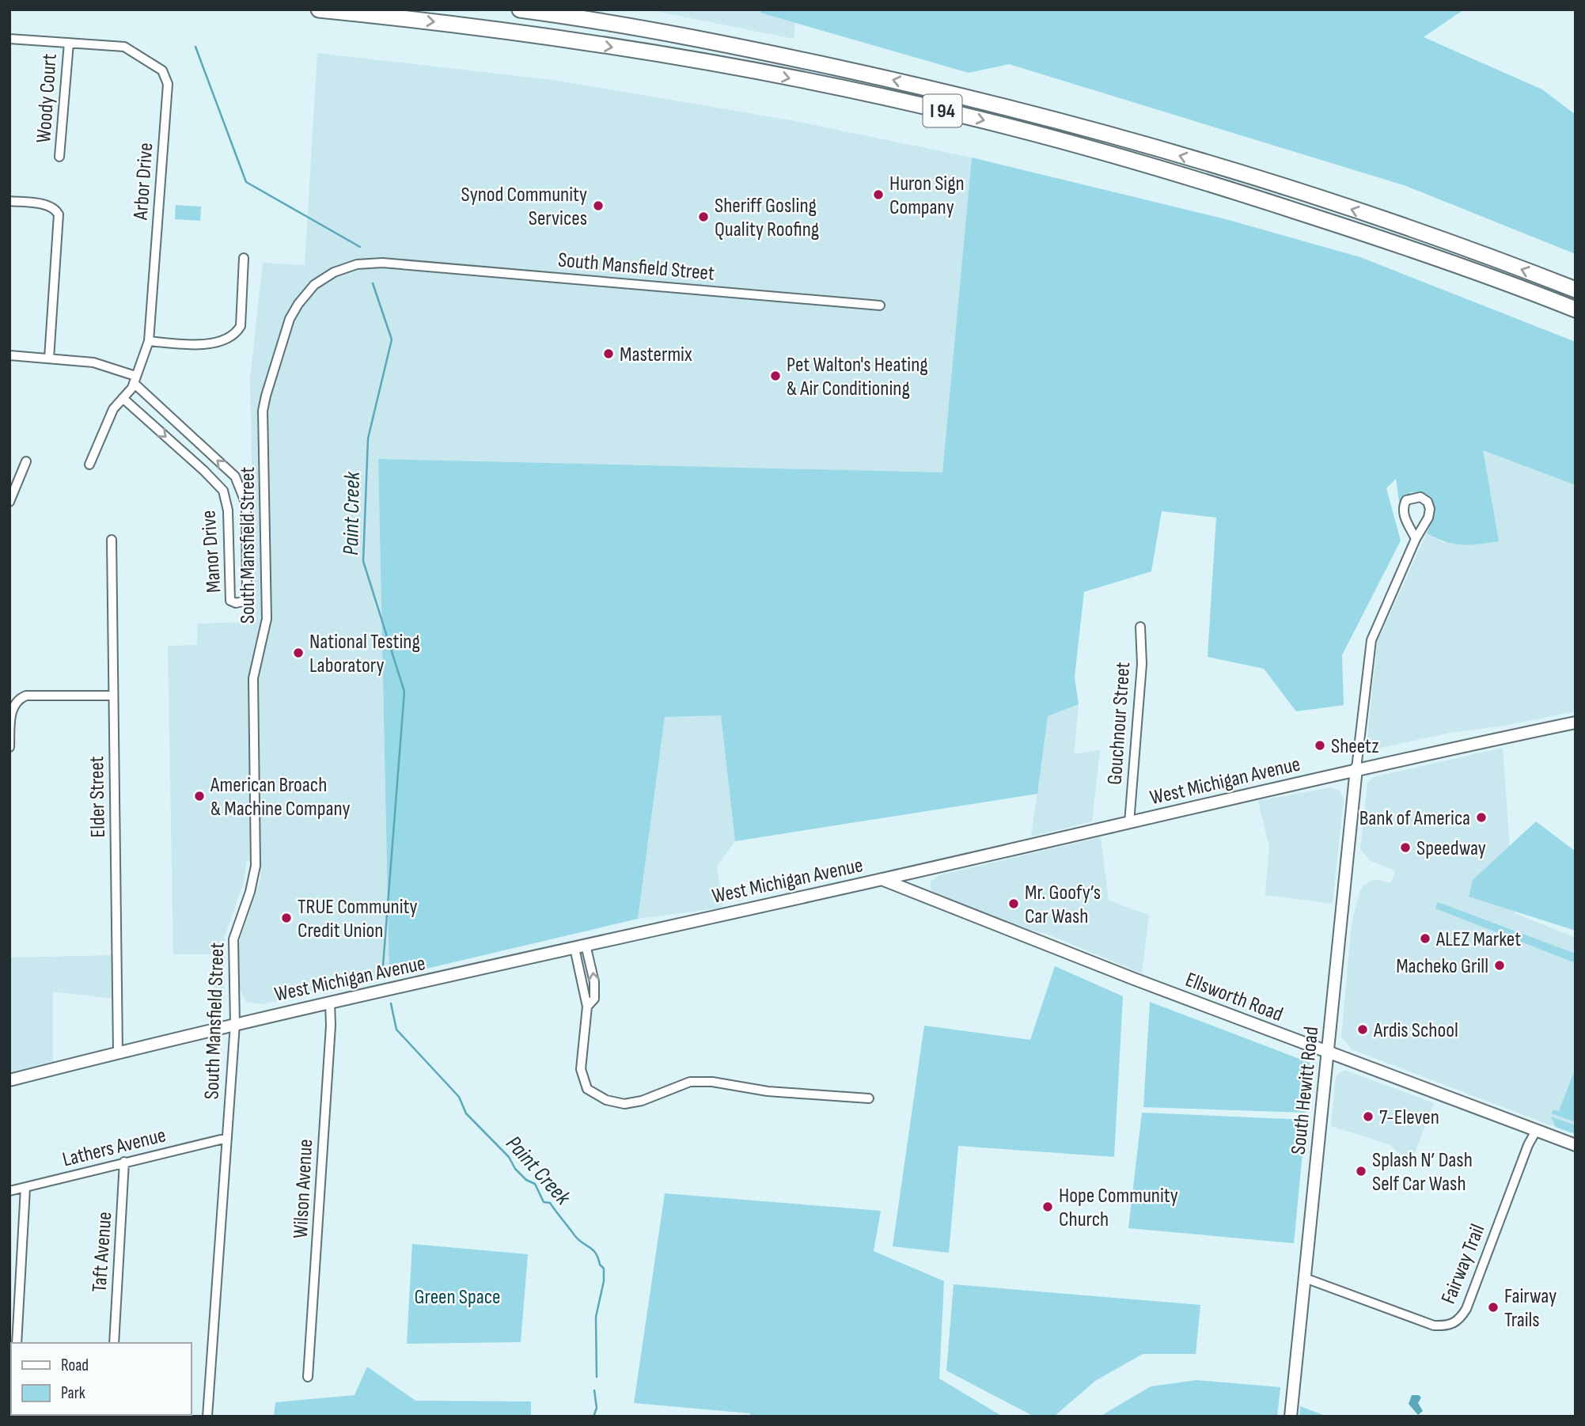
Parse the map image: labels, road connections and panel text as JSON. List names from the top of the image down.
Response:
{
  "streets": {
    "highway": ["I 94"],
    "main road": ["West Michigan Avenue", "Ellsworth Road", "South Hewitt Road"],
    "street": [
      "Woody Court",
      "Arbor Drive",
      "South Mansfield Street",
      "Manor Drive",
      "Gouchnour Street",
      "Elder Street",
      "Lathers Avenue",
      "Wilson Avenue",
      "Taft Avenue",
      "Fairway Trail"
    ]
  },
  "crossings": [
    ["Woody Court", "Arbor Drive"],
    ["Arbor Drive", "Manor Drive"],
    ["South Mansfield Street", "West Michigan Avenue"],
    ["South Mansfield Street", "Lathers Avenue"],
    ["Gouchnour Street", "West Michigan Avenue"],
    ["West Michigan Avenue", "Elder Street"],
    ["West Michigan Avenue", "Ellsworth Road"],
    ["West Michigan Avenue", "South Hewitt Road"],
    ["West Michigan Avenue", "Wilson Avenue"],
    ["Ellsworth Road", "South Hewitt Road"],
    ["Ellsworth Road", "Fairway Trail"],
    ["South Hewitt Road", "Fairway Trail"],
    ["Lathers Avenue", "Taft Avenue"]
  ],
  "water": ["Paint Creek"],
  "parks": ["Green Space"],
  "places": [
    "Huron Sign Company",
    "Synod Community Services",
    "Sheriff Gosling Quality Roofing",
    "Mastermix",
    "Pet Walton's Heating & Air Conditioning",
    "National Testing Laboratory",
    "Sheetz",
    "American Broach & Machine Company",
    "Bank of America",
    "Speedway",
    "Mr. Goofy’s Car Wash",
    "TRUE Community Credit Union",
    "ALEZ Market",
    "Macheko Grill",
    "Ardis School",
    "7-Eleven",
    "Splash N’ Dash Self Car Wash",
    "Hope Community Church",
    "Fairway Trails"
  ],
  "legend": ["Road", "Park"]
}
